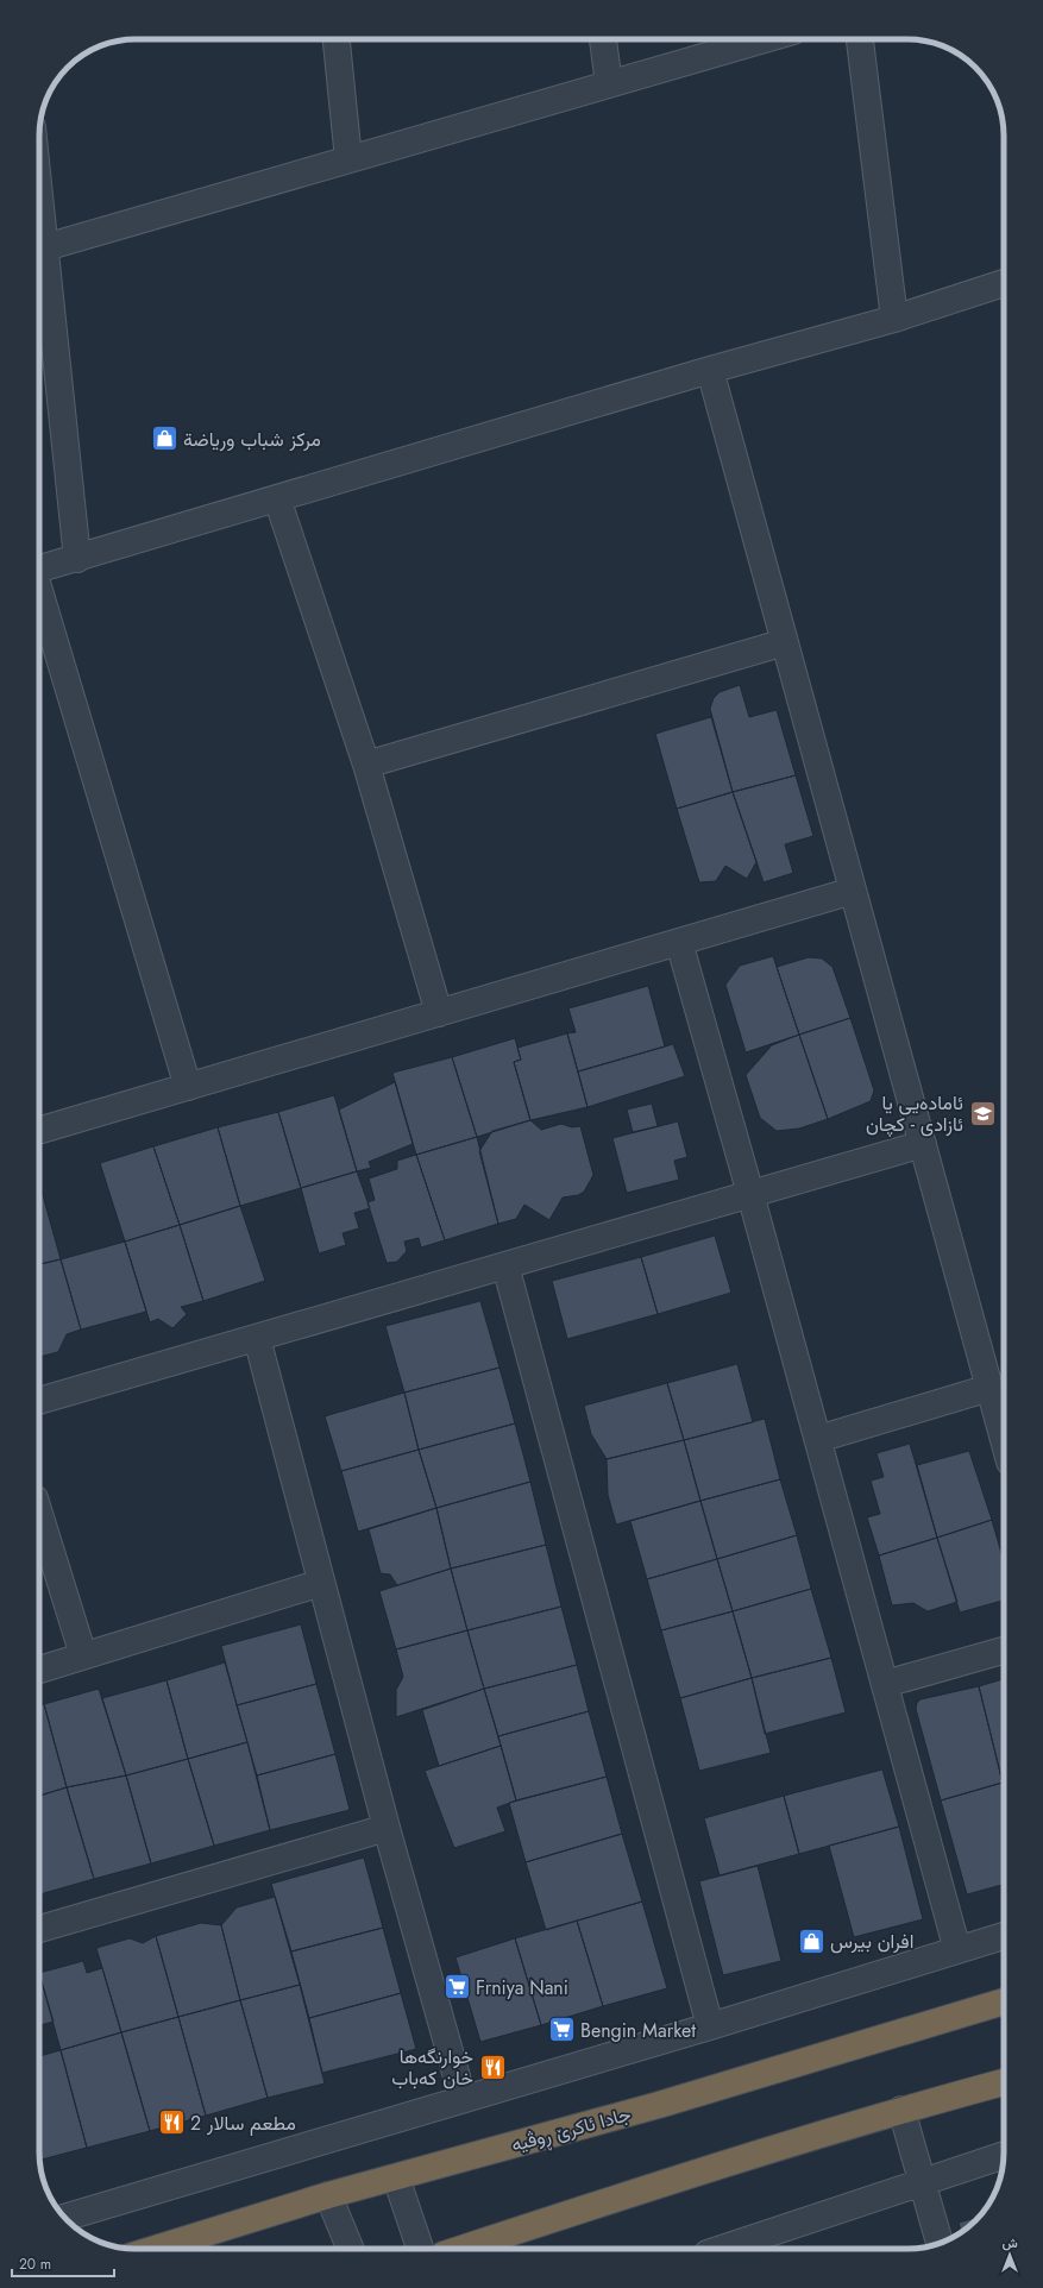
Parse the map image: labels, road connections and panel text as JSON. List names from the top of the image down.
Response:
{
  "streets": {
    "highway": ["جادا ئاکرێ ڕوڤیە"]
  },
  "places": {
    "shop": ["مركز شباب ورياضة", "افران بيرس"],
    "school or university": ["ئامادەیی یا ئازادی - کچان"],
    "supermarket": ["Frniya Nani", "Bengin Market"],
    "restaurant": ["خوارنگەھا خان كەباب", "مطعم سالار 2"]
  },
  "scale_bar": "20 m",
  "north": "top"
}
